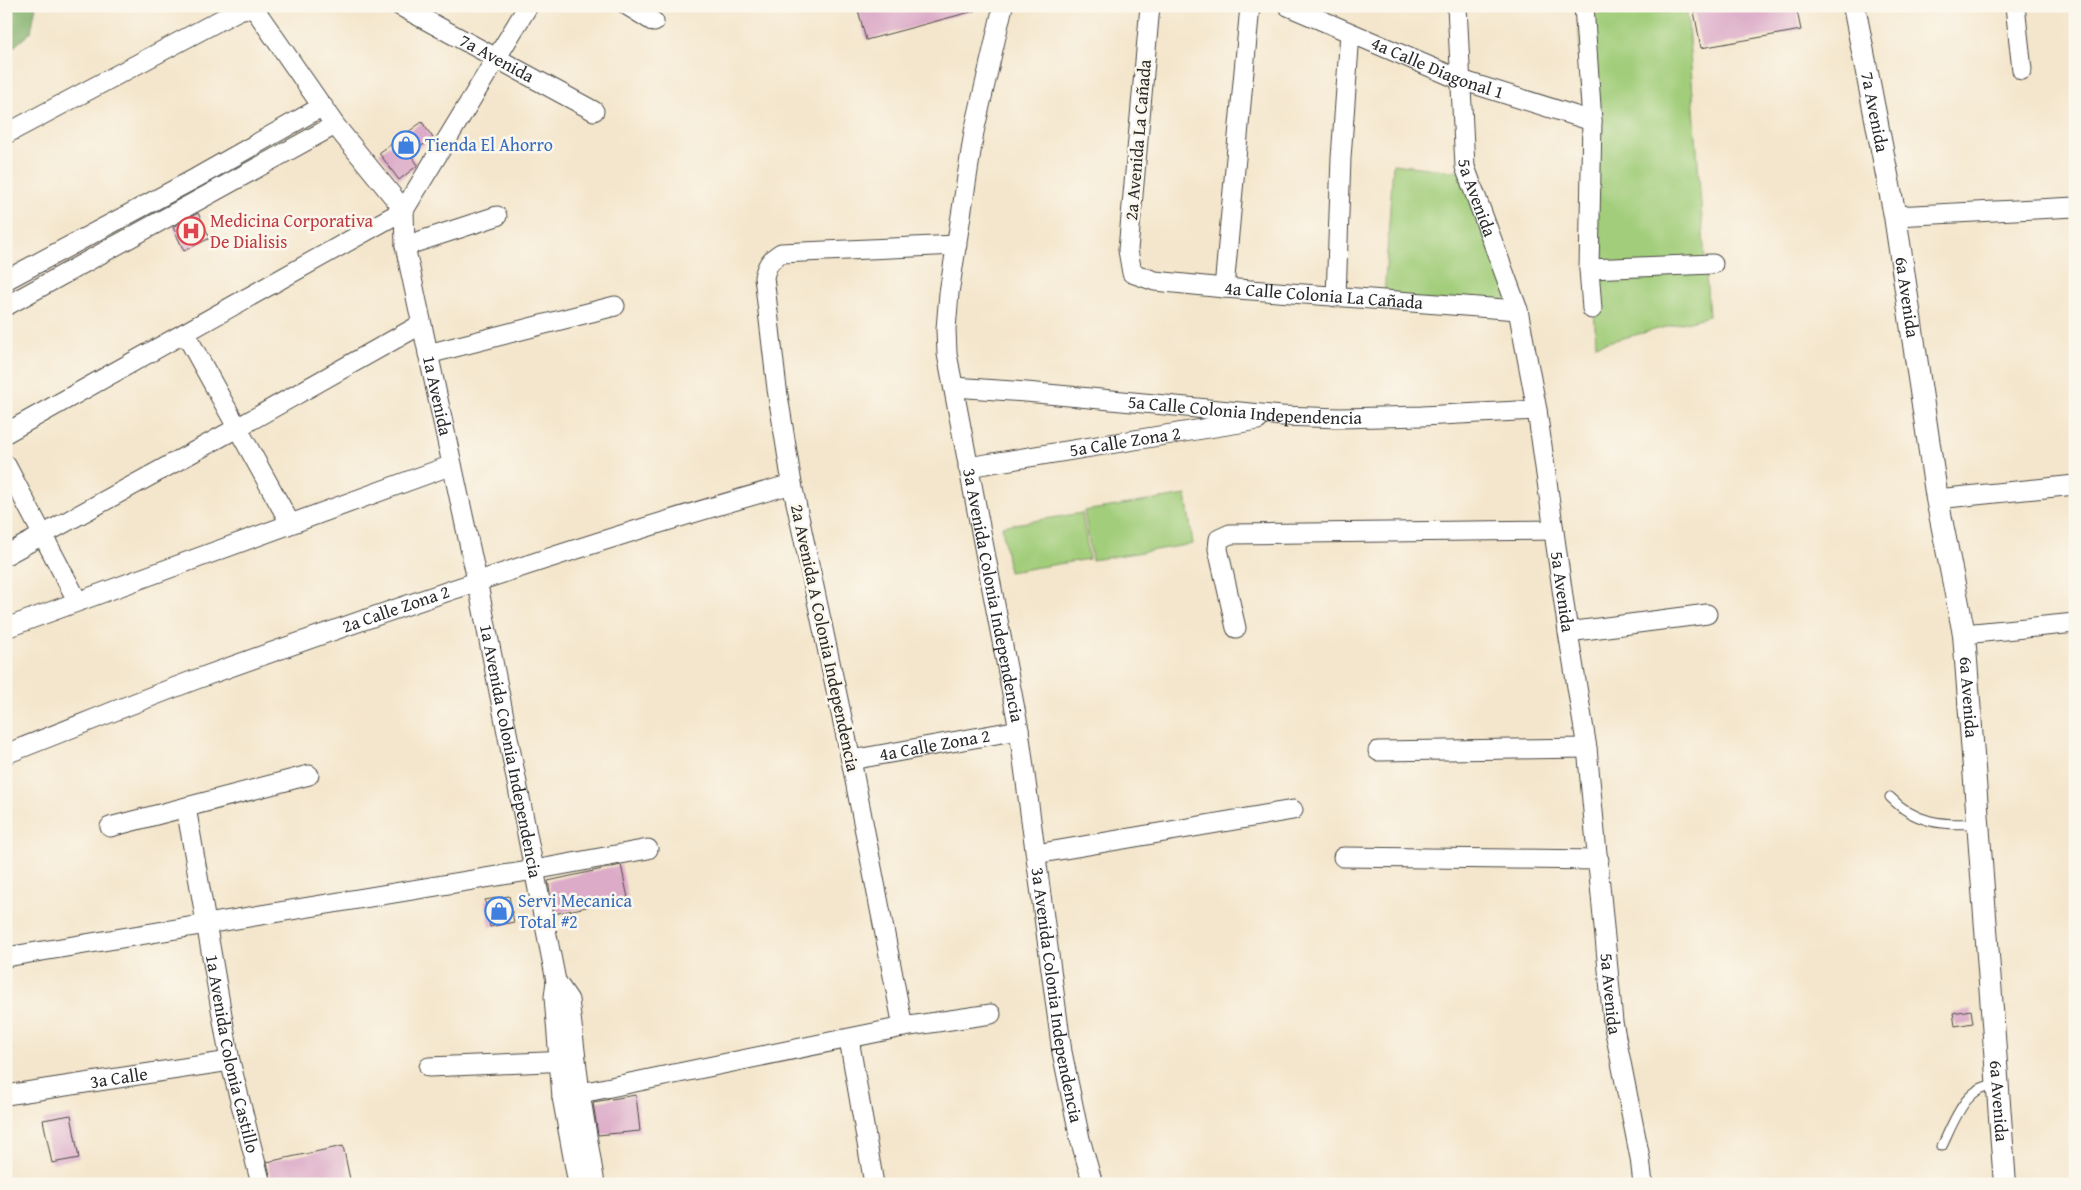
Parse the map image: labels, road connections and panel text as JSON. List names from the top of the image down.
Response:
{
  "streets": {
    "street": [
      "7a Avenida",
      "4a Calle Diagonal 1",
      "2a Avenida La Cañada",
      "5a Avenida",
      "4a Calle Colonia La Cañada",
      "6a Avenida",
      "1a Avenida",
      "5a Calle Colonia Independencia",
      "5a Calle Zona 2",
      "3a Avenida Colonia Independencia",
      "2a Calle Zona 2",
      "2a Avenida A Colonia Independencia",
      "4a Calle Zona 2",
      "1a Avenida Colonia Independencia",
      "1a Avenida Colonia Castillo",
      "3a Calle"
    ]
  },
  "crossings": [
    ["7a Avenida", "6a Avenida"],
    ["4a Calle Diagonal 1", "5a Avenida"],
    ["2a Avenida La Cañada", "4a Calle Colonia La Cañada"],
    ["5a Avenida", "4a Calle Colonia La Cañada"],
    ["5a Avenida", "5a Calle Colonia Independencia"],
    ["1a Avenida", "2a Calle Zona 2"],
    ["1a Avenida", "1a Avenida Colonia Independencia"],
    ["5a Calle Colonia Independencia", "5a Calle Zona 2"],
    ["5a Calle Colonia Independencia", "3a Avenida Colonia Independencia"],
    ["5a Calle Zona 2", "3a Avenida Colonia Independencia"],
    ["3a Avenida Colonia Independencia", "2a Avenida A Colonia Independencia"],
    ["3a Avenida Colonia Independencia", "4a Calle Zona 2"],
    ["2a Calle Zona 2", "2a Avenida A Colonia Independencia"],
    ["2a Calle Zona 2", "1a Avenida Colonia Independencia"],
    ["2a Avenida A Colonia Independencia", "4a Calle Zona 2"],
    ["1a Avenida Colonia Castillo", "3a Calle"]
  ],
  "places": {
    "shop": ["Tienda El Ahorro", "Servi Mecanica Total #2"],
    "hospital": ["Medicina Corporativa De Dialisis"]
  }
}
